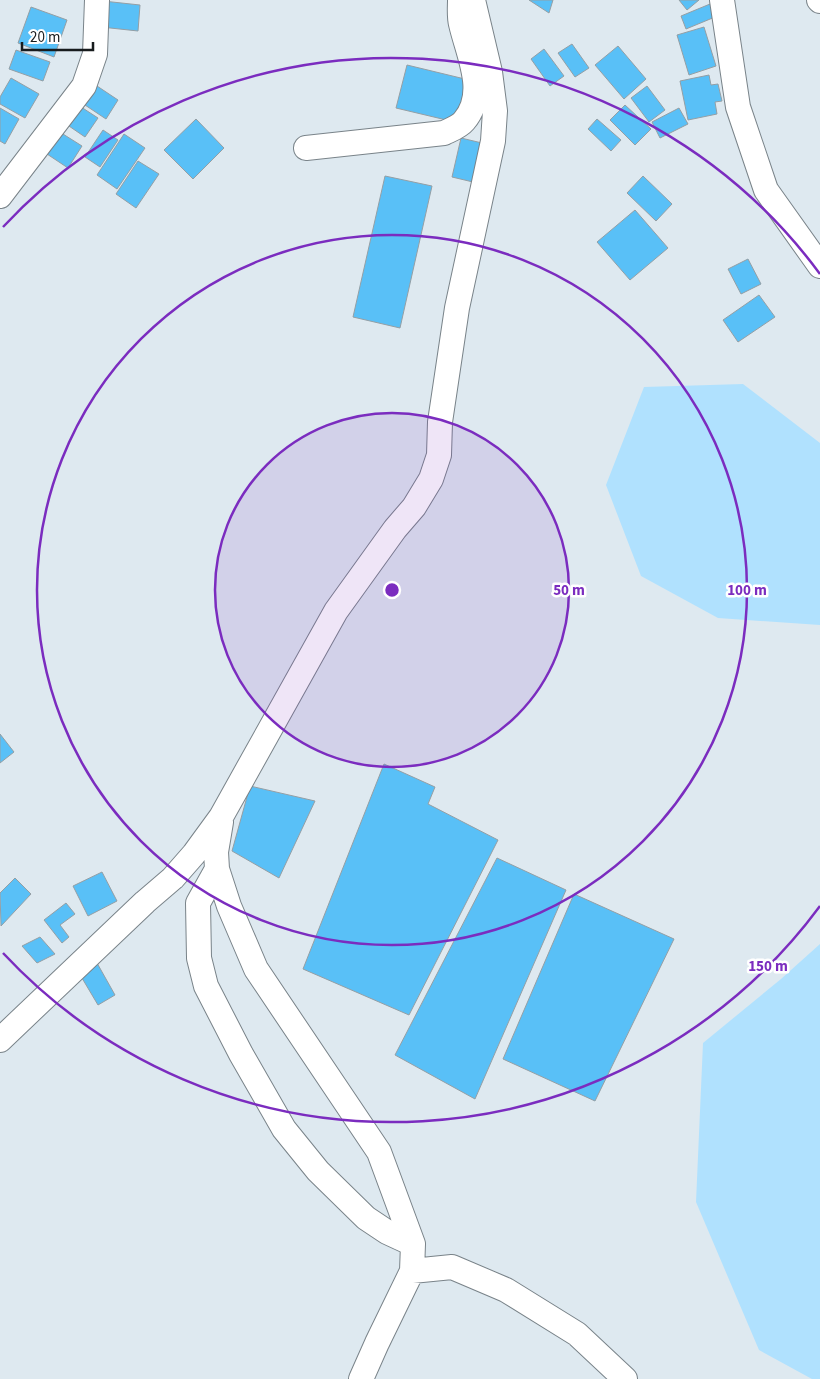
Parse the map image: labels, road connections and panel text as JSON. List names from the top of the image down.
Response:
{
  "scale_bar": "20 m",
  "rings": ["50 m", "100 m", "150 m"]
}
